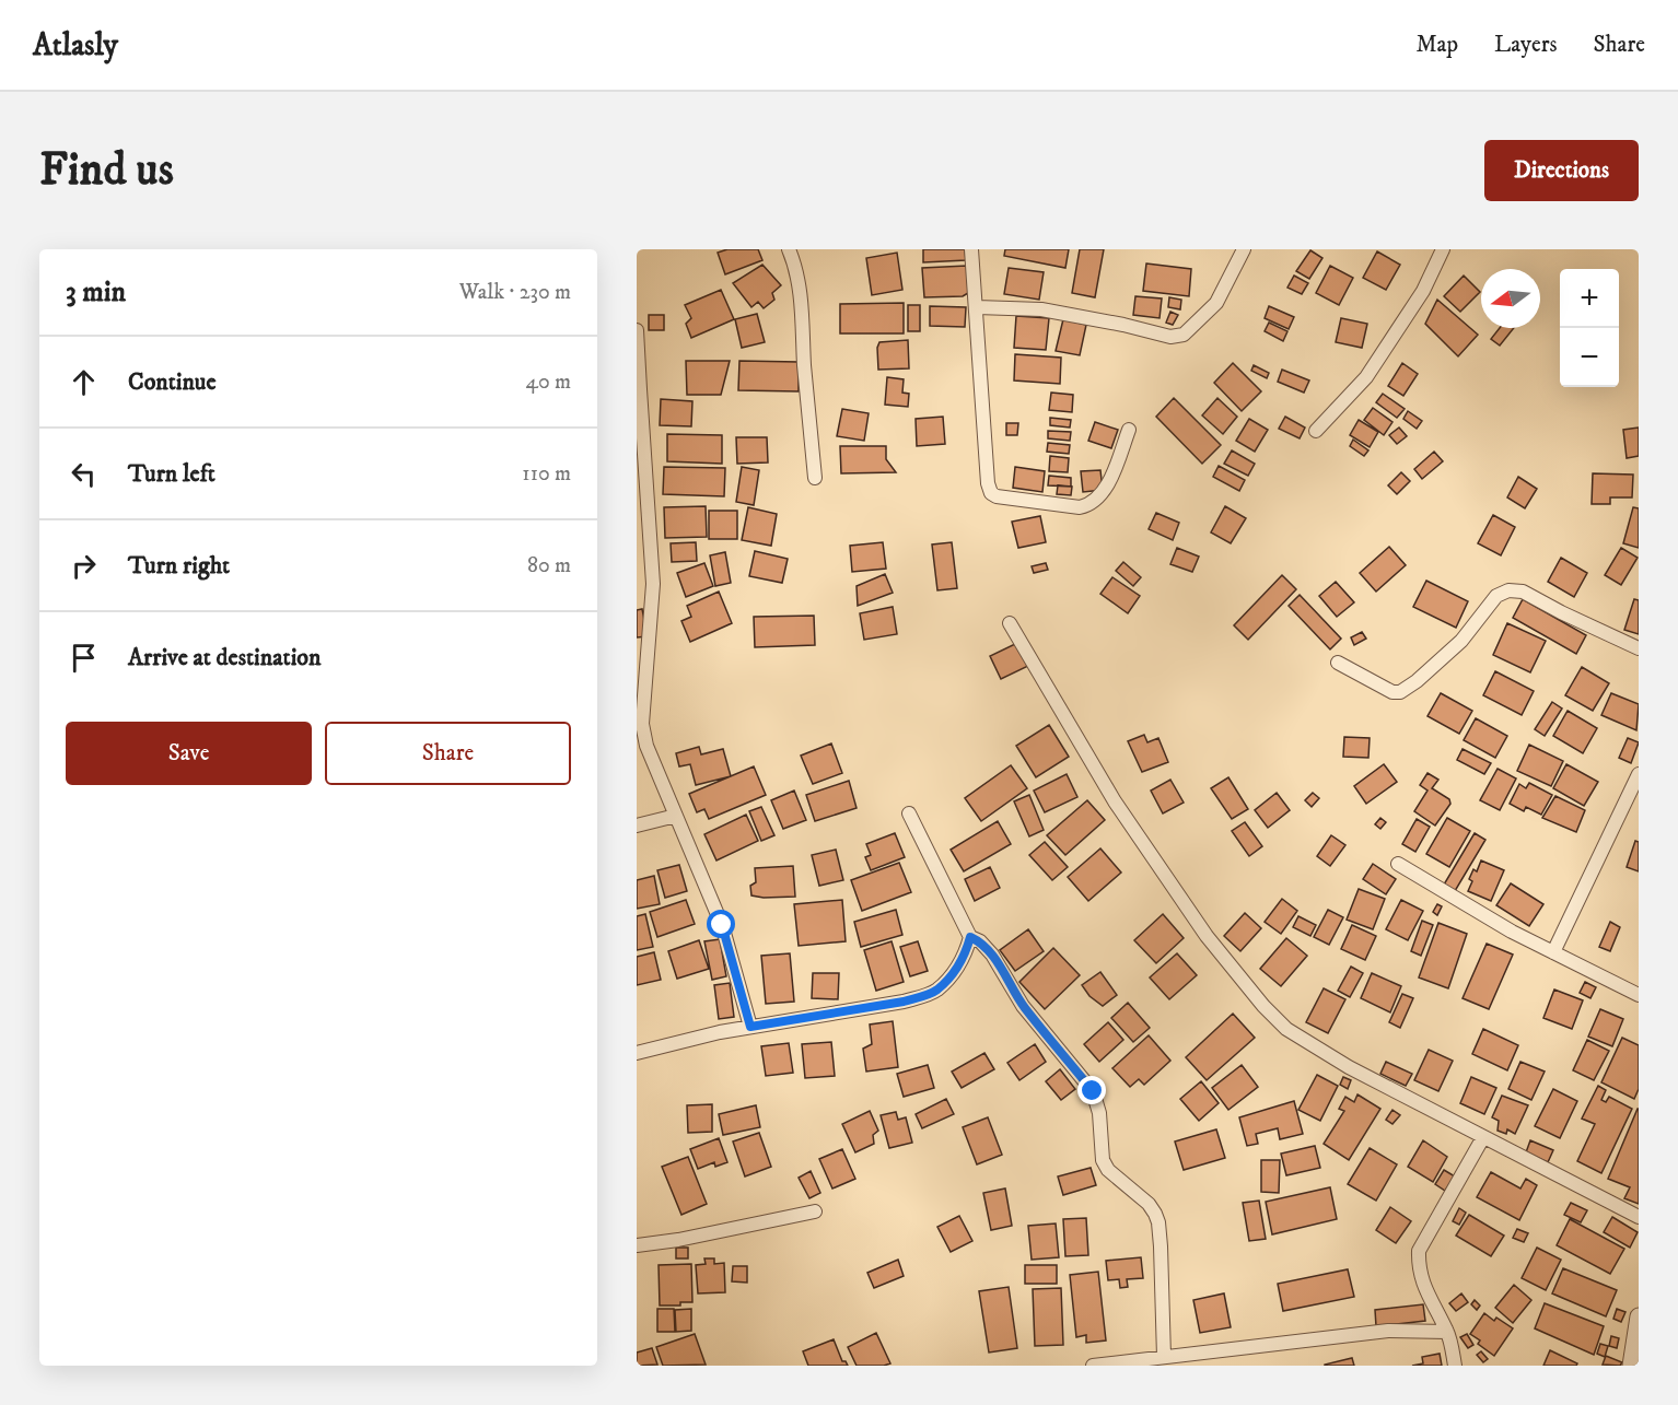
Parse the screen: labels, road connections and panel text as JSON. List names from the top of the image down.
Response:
{
  "north": "left",
  "page": {
    "header": "Atlasly",
    "nav": ["Map", "Layers", "Share"],
    "buttons": [
      "Directions",
      ["Save", "Share"]
    ],
    "title": "Find us",
    "heading": ["3 min", "Walk · 230 m"],
    "map_buttons": ["+", "−"],
    "list": [
      ["Continue", "40 m"],
      ["Turn left", "110 m"],
      ["Turn right", "80 m"],
      "Arrive at destination"
    ]
  }
}
